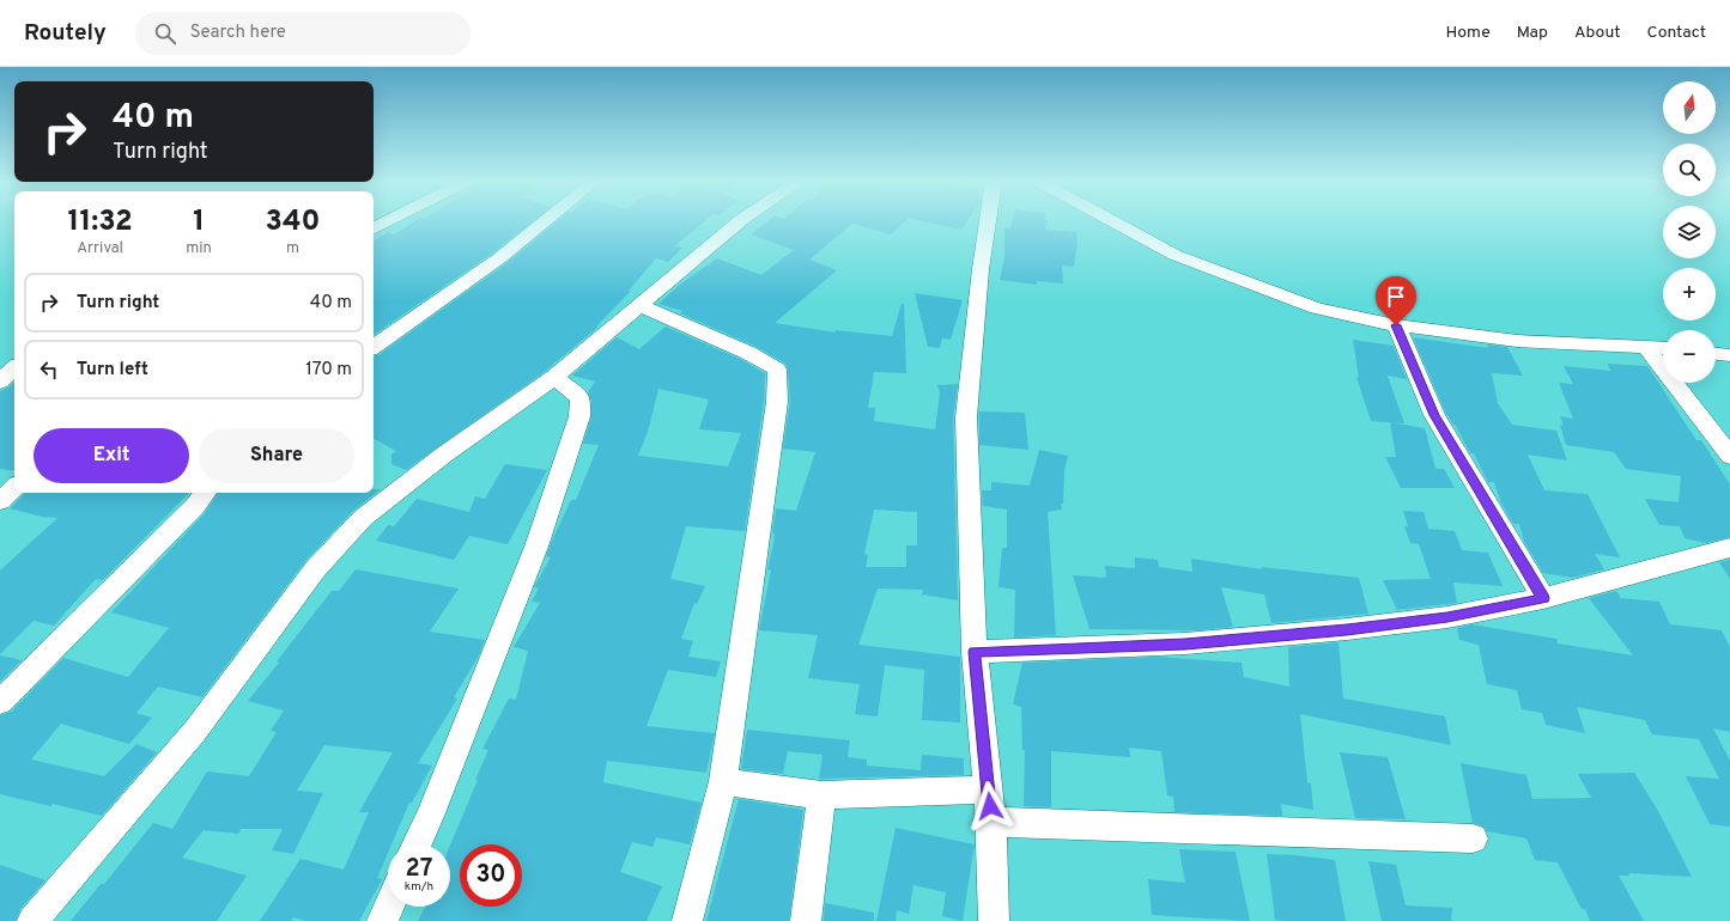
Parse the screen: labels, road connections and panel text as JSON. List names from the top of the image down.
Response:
{
  "north": "top",
  "page": {
    "header": "Routely",
    "search": "Search here",
    "nav": [
      "Home",
      "Map",
      "About",
      "Contact"
    ],
    "map_buttons": ["+", "−"],
    "turn": ["40 m", "Turn right"],
    "eta": [
      "11:32",
      "Arrival",
      "1",
      "min",
      "340",
      "m"
    ],
    "list": [
      {
        "name": "Turn right",
        "value": "40 m"
      },
      {
        "name": "Turn left",
        "value": "170 m"
      }
    ],
    "buttons": ["Exit", "Share"],
    "speed": "27 km/h",
    "limit": "30"
  }
}
